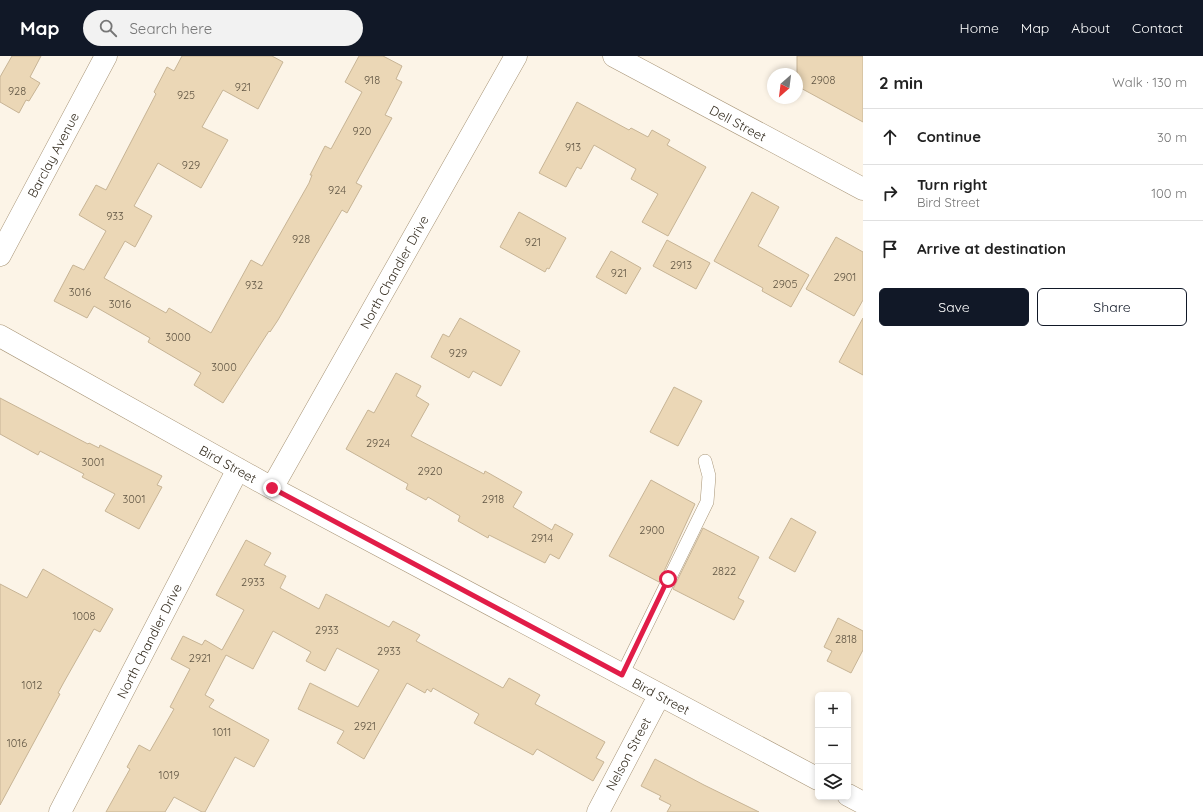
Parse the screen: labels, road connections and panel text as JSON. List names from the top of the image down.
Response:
{
  "streets": {
    "street": [
      "Dell Street",
      "Barclay Avenue",
      "North Chandler Drive",
      "Bird Street",
      "Nelson Street"
    ]
  },
  "crossings": [
    ["North Chandler Drive", "Bird Street"],
    ["Bird Street", "Nelson Street"]
  ],
  "house_numbers": [
    "918",
    "2908",
    "921",
    "928",
    "925",
    "920",
    "913",
    "929",
    "924",
    "933",
    "928",
    "921",
    "2913",
    "921",
    "2901",
    "2905",
    "932",
    "3016",
    "3016",
    "3000",
    "929",
    "3000",
    "2924",
    "3001",
    "2920",
    "3001",
    "2918",
    "2900",
    "2914",
    "2822",
    "2933",
    "1008",
    "2933",
    "2818",
    "2933",
    "2921",
    "1012",
    "2921",
    "1011",
    "1016",
    "1019"
  ],
  "north": "bottom left",
  "page": {
    "header": "Map",
    "search": "Search here",
    "nav": [
      "Home",
      "Map",
      "About",
      "Contact"
    ],
    "heading": ["2 min", "Walk · 130 m"],
    "list": [
      ["Continue", "30 m"],
      ["Turn right", "Bird Street", "100 m"],
      "Arrive at destination"
    ],
    "buttons": ["Save", "Share"],
    "map_buttons": ["+", "−"]
  }
}
